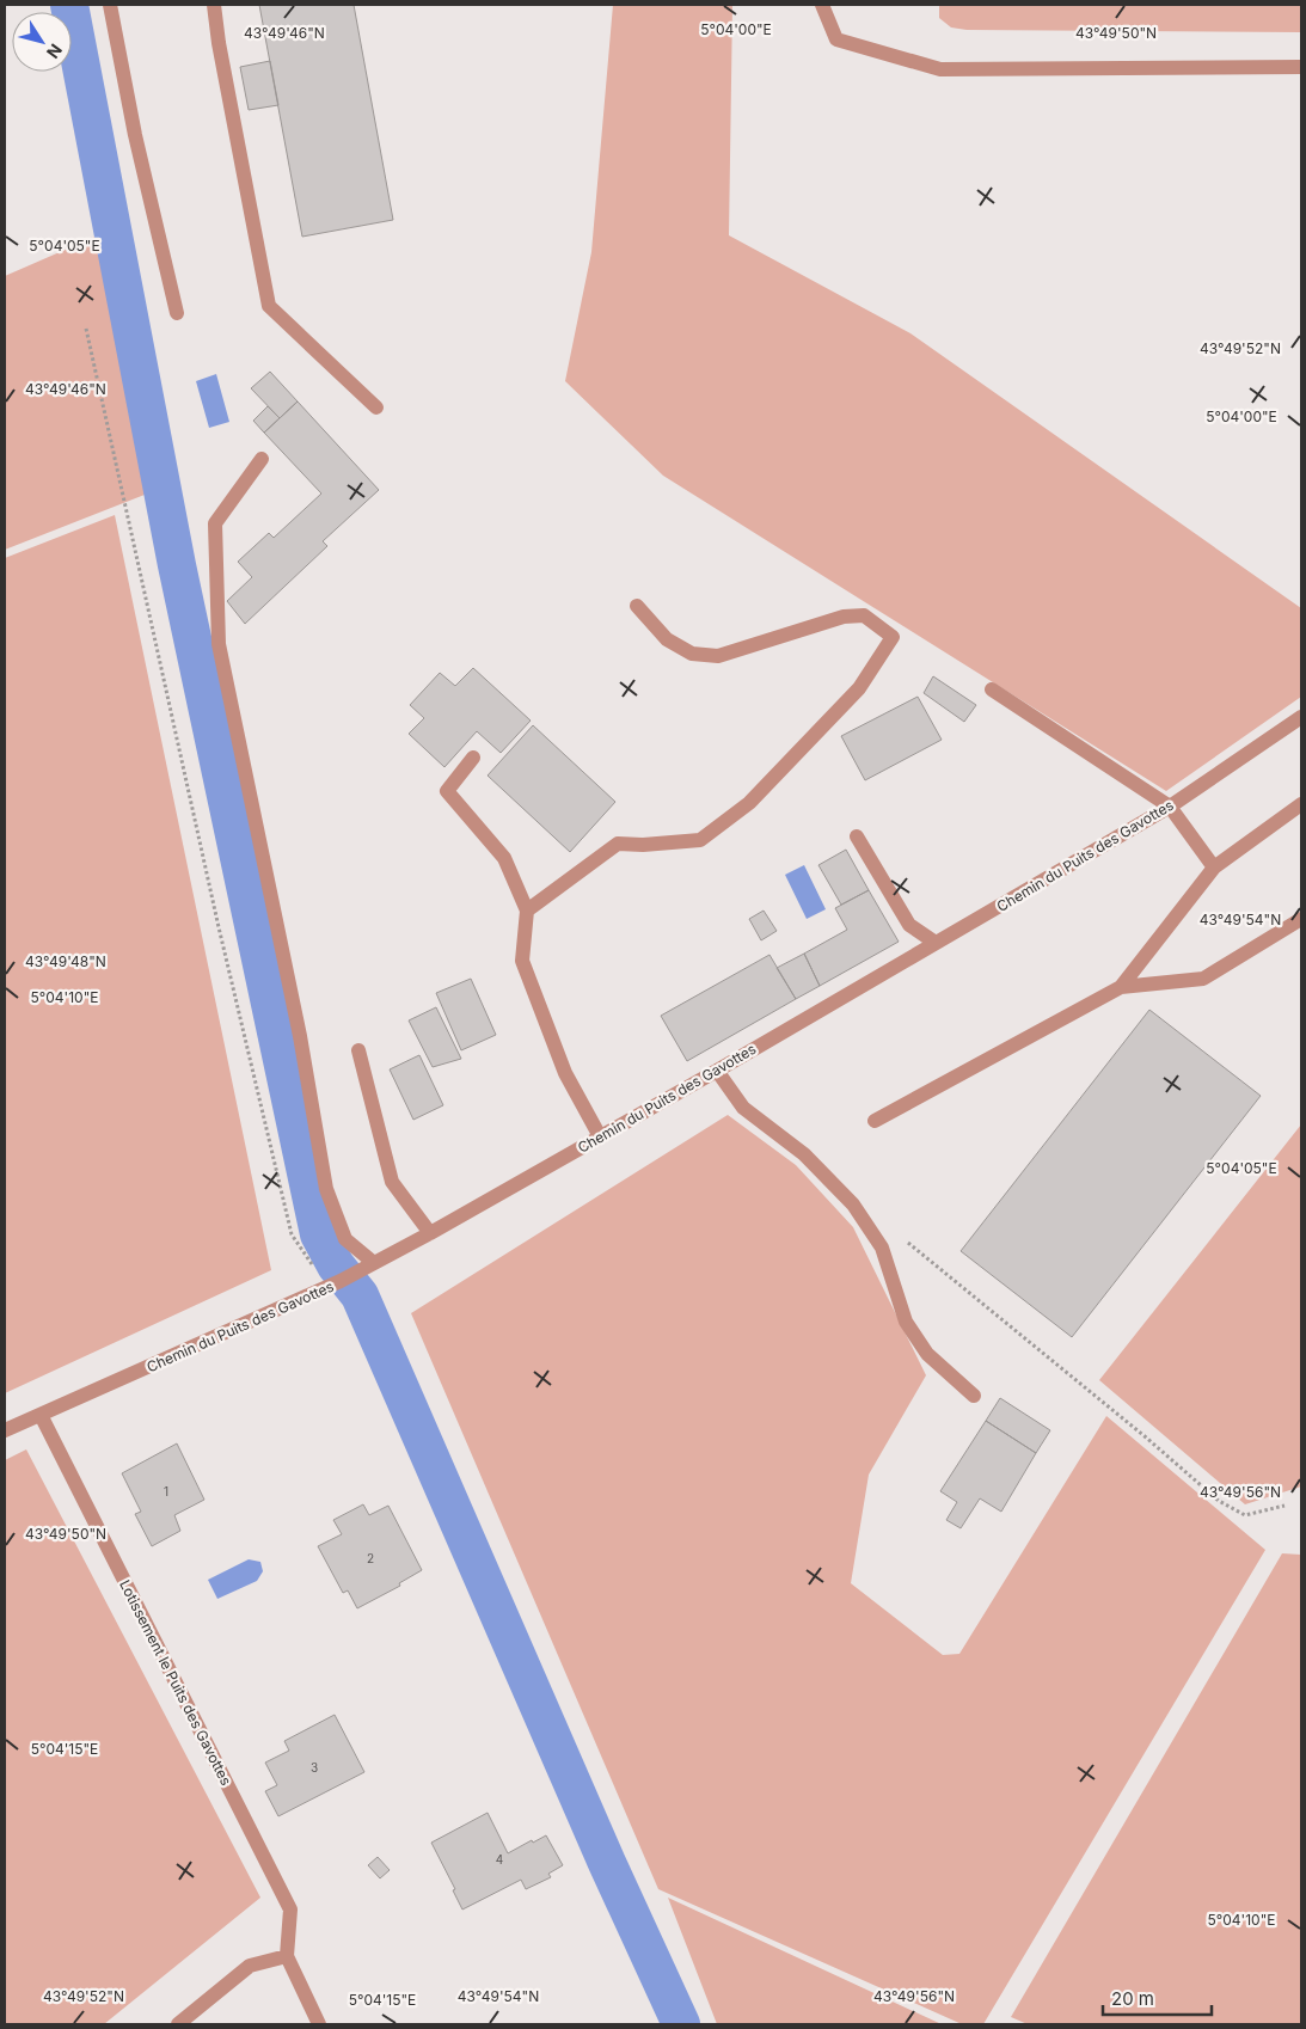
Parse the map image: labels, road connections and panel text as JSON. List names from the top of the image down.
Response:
{
  "streets": {
    "street": ["Chemin du Puits des Gavottes", "Lotissement le Puits des Gavottes"]
  },
  "crossings": [
    ["Chemin du Puits des Gavottes", "Lotissement le Puits des Gavottes"]
  ],
  "house_numbers": [
    "1",
    "2",
    "3",
    "4"
  ],
  "scale_bar": "20 m",
  "north": "bottom right",
  "coordinates": [
    "5°04'00\"E",
    "43°49'50\"N",
    "43°49'46\"N",
    "5°04'05\"E",
    "43°49'52\"N",
    "43°49'54\"N",
    "43°49'48\"N",
    "5°04'10\"E",
    "43°49'56\"N",
    "5°04'15\"E"
  ]
}
